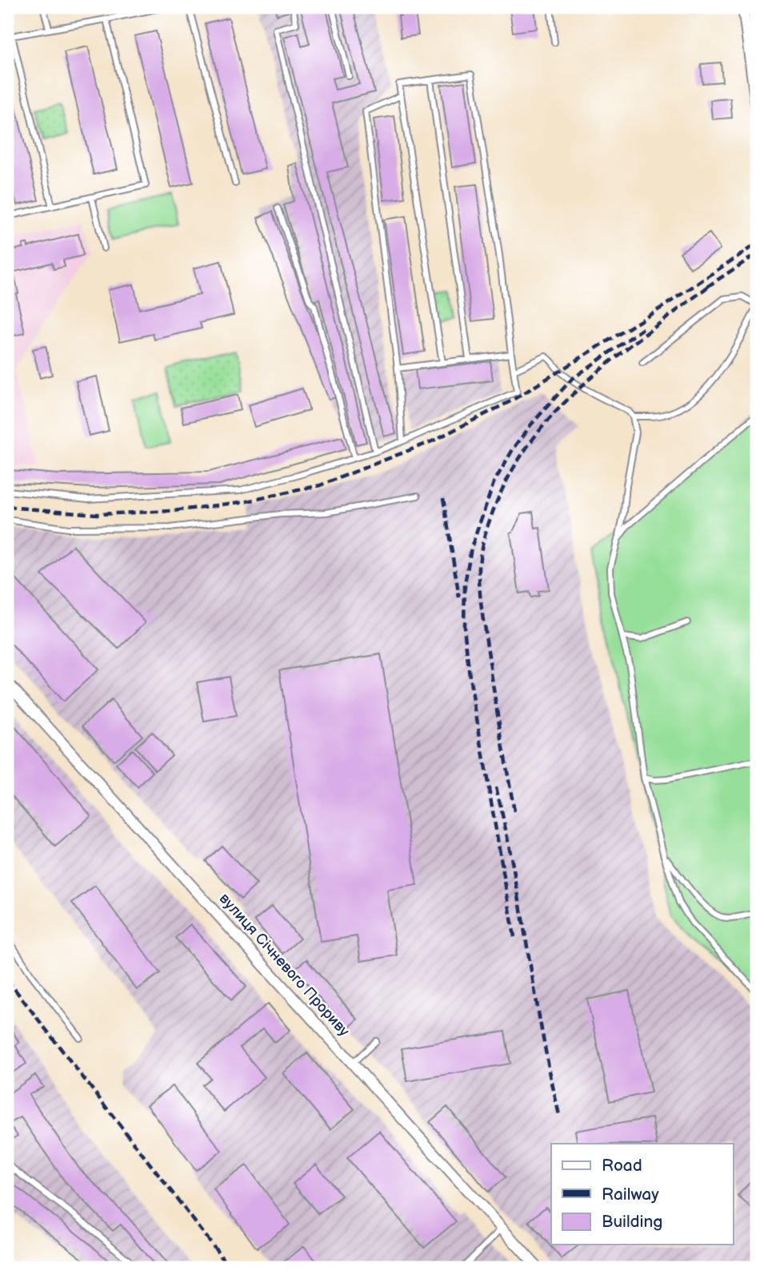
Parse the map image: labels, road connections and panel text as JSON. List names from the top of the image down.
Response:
{
  "streets": {
    "street": ["вулиця Січневого Прориву"]
  },
  "legend": ["Road", "Railway", "Building"]
}
